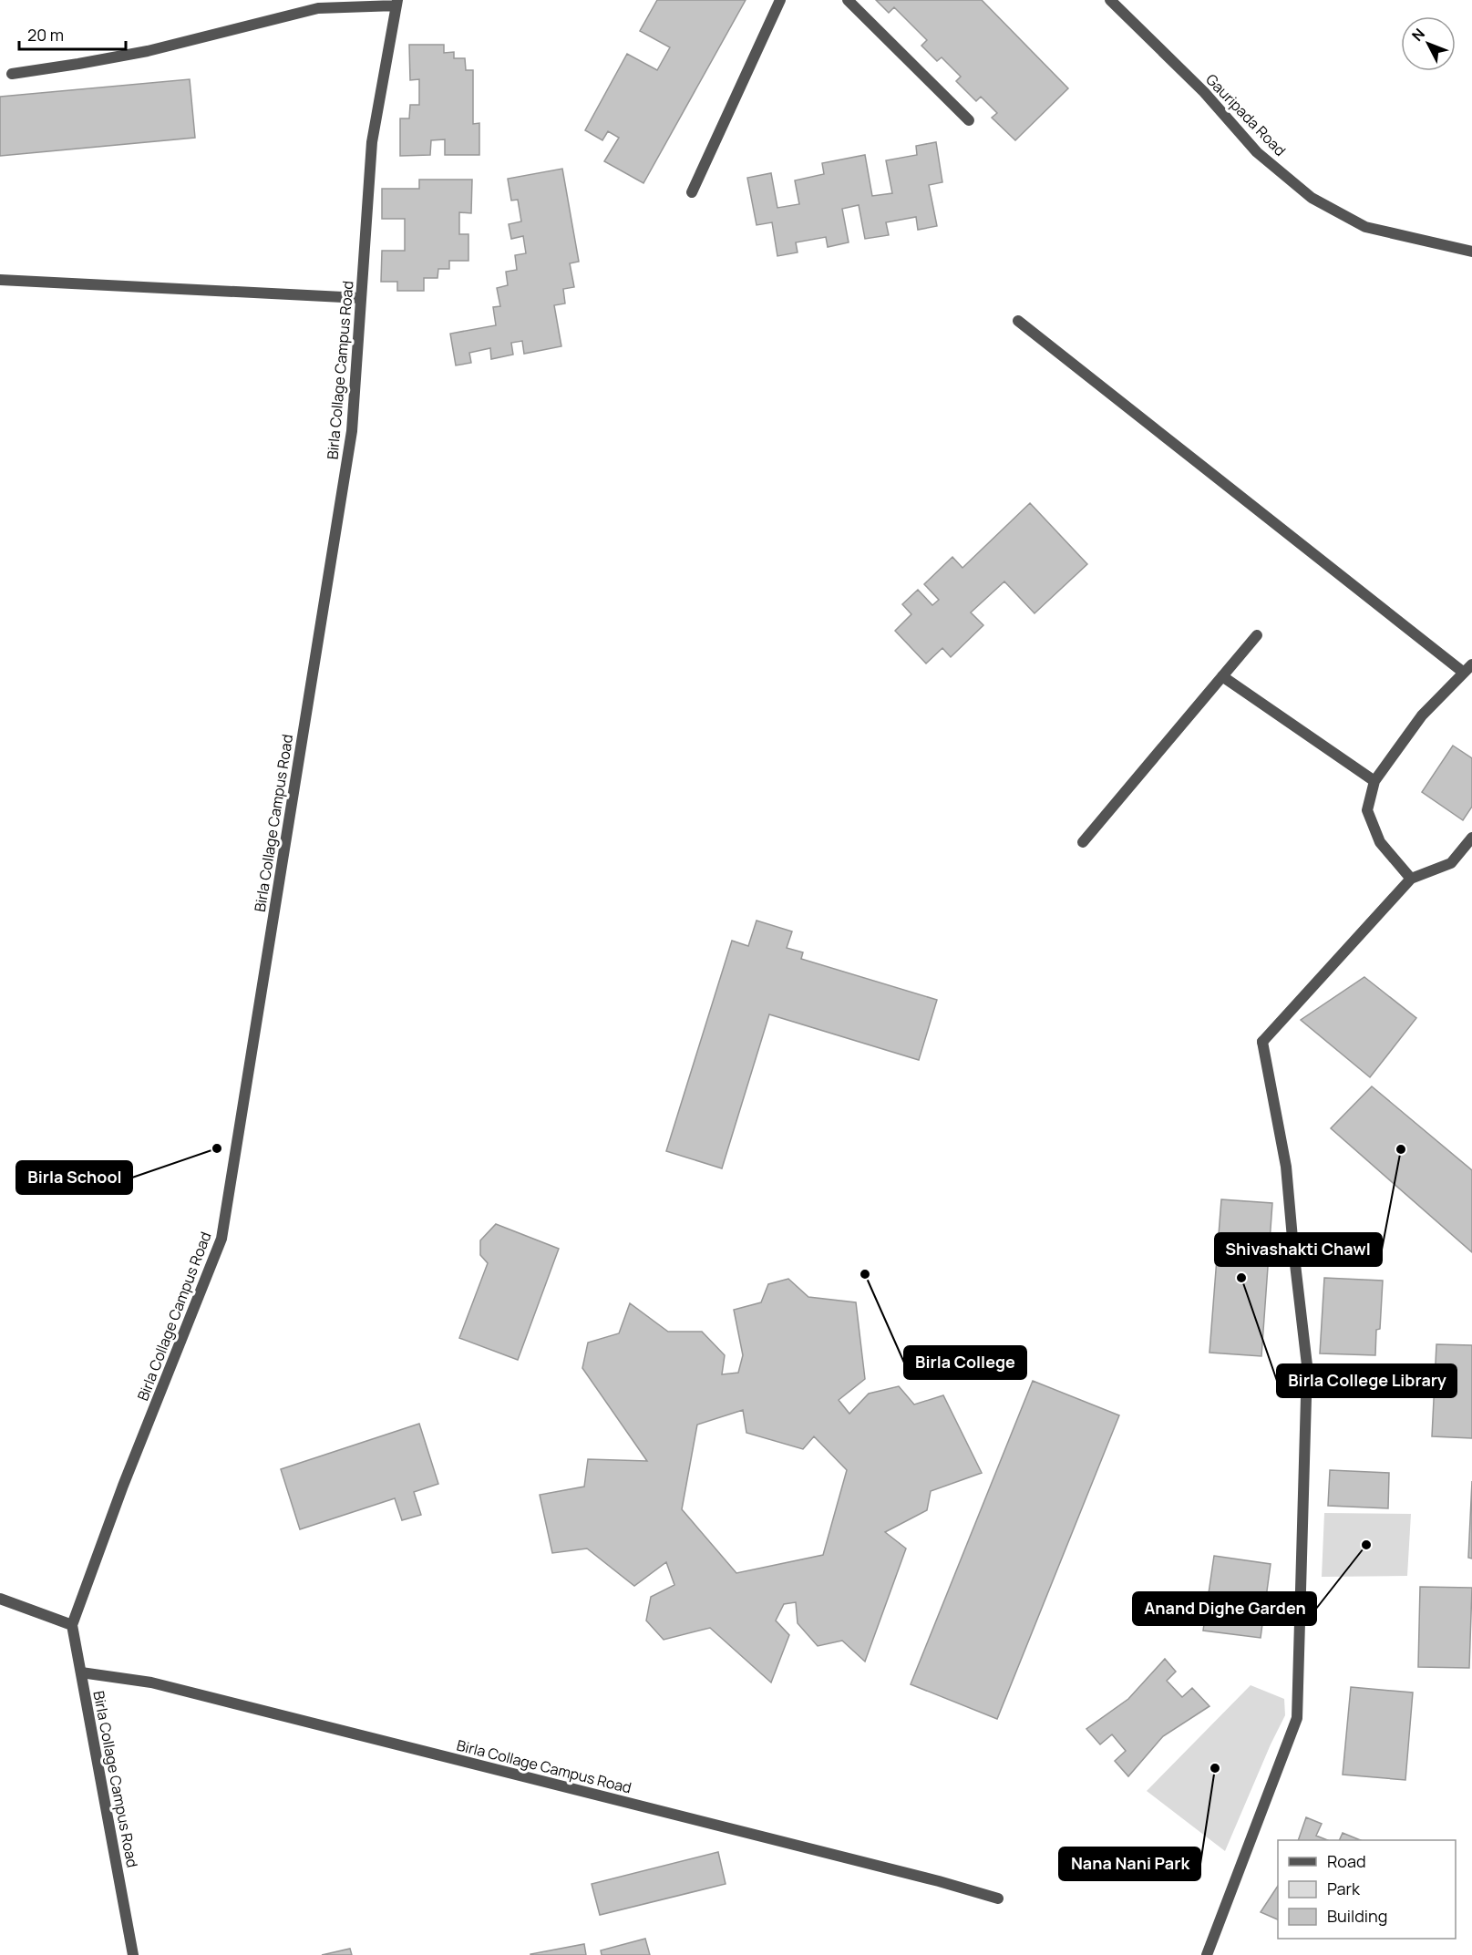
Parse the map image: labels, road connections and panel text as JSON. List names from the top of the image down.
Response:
{
  "streets": {
    "street": ["Gauripada Road", "Birla Collage Campus Road"]
  },
  "places": [
    "Birla School",
    "Shivashakti Chawl",
    "Birla College",
    "Birla College Library",
    "Anand Dighe Garden",
    "Nana Nani Park"
  ],
  "legend": ["Road", "Park", "Building"],
  "scale_bar": "20 m",
  "north": "top left"
}
